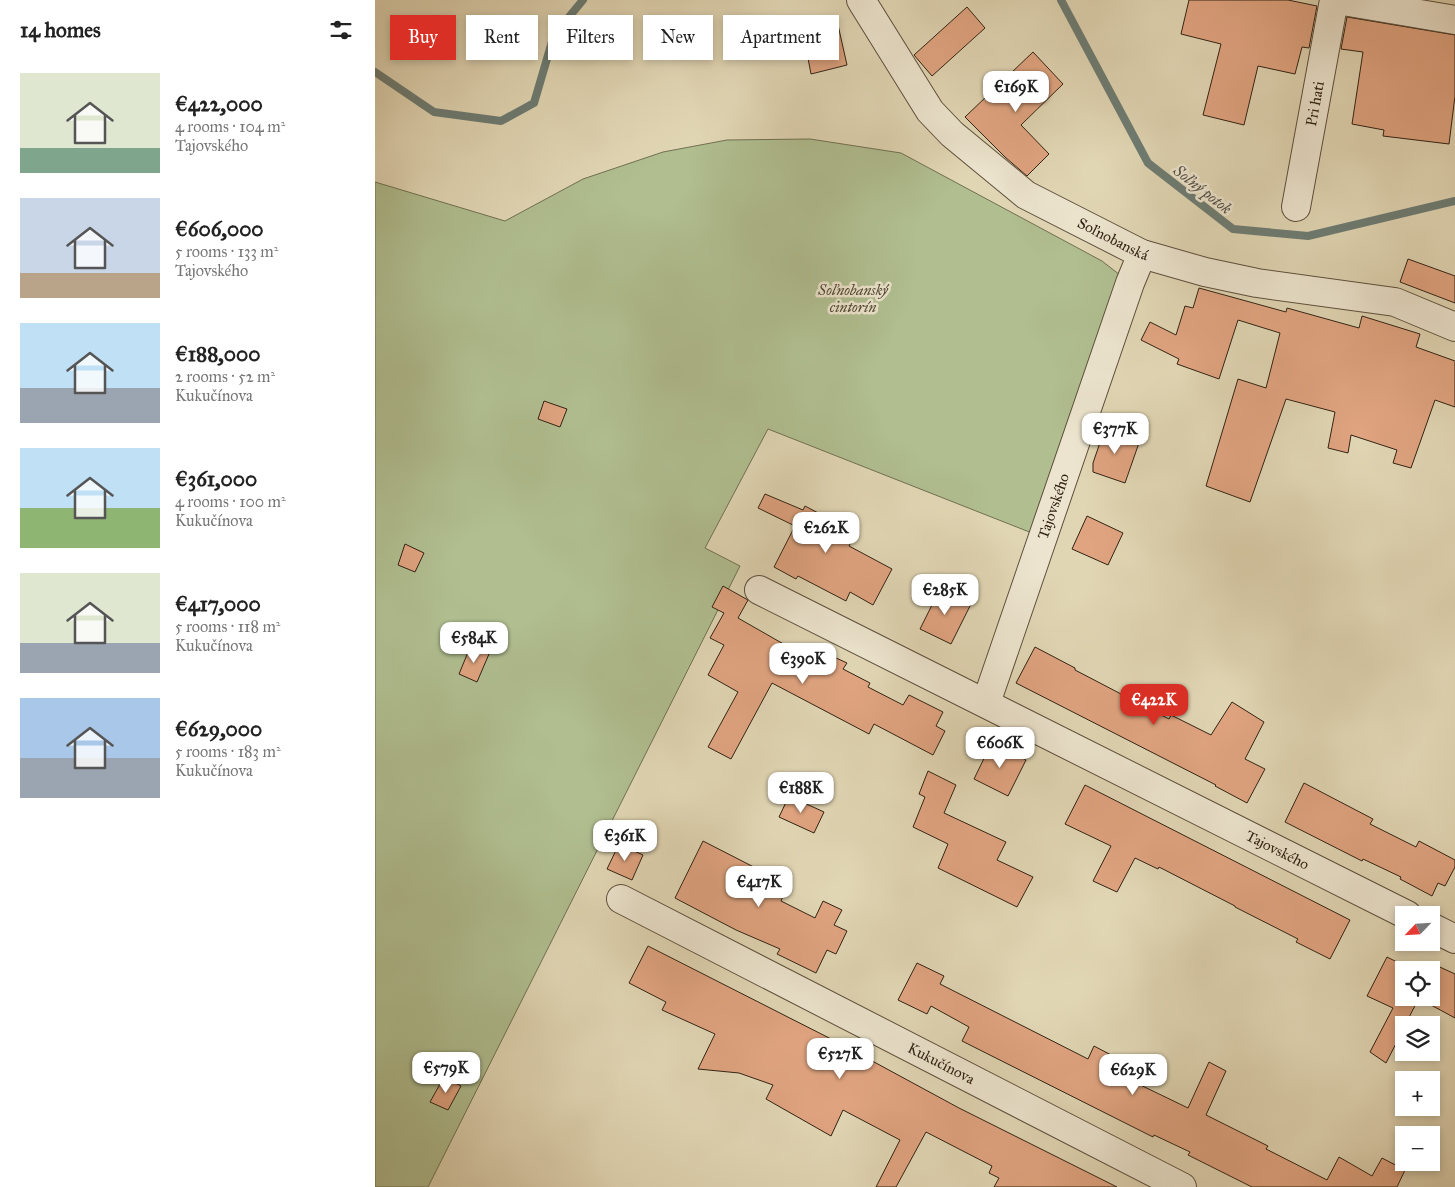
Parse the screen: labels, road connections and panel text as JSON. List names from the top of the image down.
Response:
{
  "streets": {
    "street": [
      "Pri hati",
      "Soľnobanská",
      "Tajovského",
      "Kukučínova"
    ]
  },
  "crossings": [
    ["Soľnobanská", "Tajovského"]
  ],
  "water": ["Soľný potok"],
  "parks": ["Soľnobanský cintorín"],
  "north": "bottom left",
  "page": {
    "heading": "14 homes",
    "chip": [
      "Buy",
      "Rent",
      "Filters",
      "New",
      "Apartment"
    ],
    "list": [
      {
        "name": "€422,000",
        "note": "4 rooms · 104 m² · Tajovského"
      },
      {
        "name": "€606,000",
        "note": "5 rooms · 133 m² · Tajovského"
      },
      {
        "name": "€188,000",
        "note": "2 rooms · 52 m² · Kukučínova"
      },
      {
        "name": "€361,000",
        "note": "4 rooms · 100 m² · Kukučínova"
      },
      {
        "name": "€417,000",
        "note": "5 rooms · 118 m² · Kukučínova"
      },
      {
        "name": "€629,000",
        "note": "5 rooms · 183 m² · Kukučínova"
      }
    ],
    "price": [
      "€169K",
      "€377K",
      "€262K",
      "€285K",
      "€584K",
      "€390K",
      "€422K",
      "€606K",
      "€188K",
      "€361K",
      "€417K",
      "€527K",
      "€579K",
      "€629K"
    ],
    "map_buttons": ["+", "−"]
  }
}
